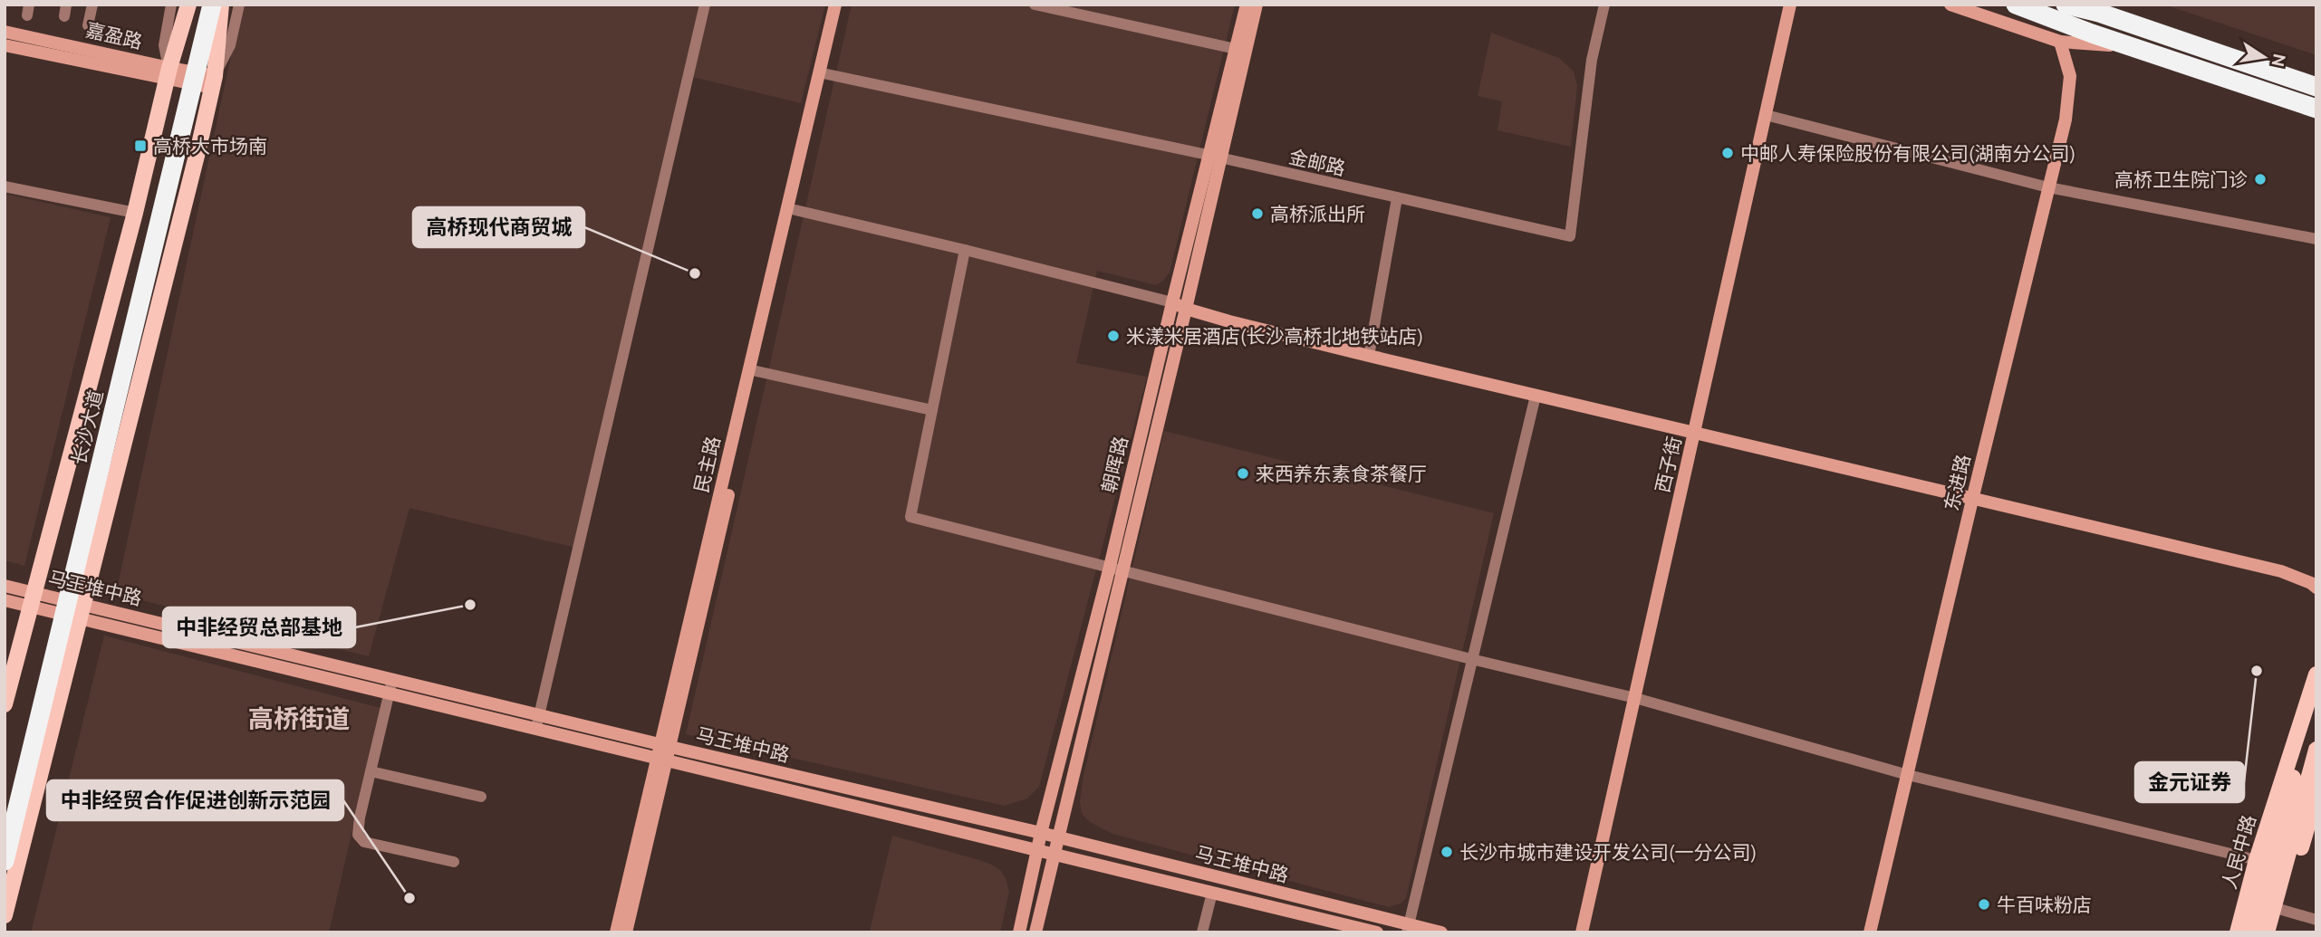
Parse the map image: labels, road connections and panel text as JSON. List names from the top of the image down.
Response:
{
  "streets": {
    "highway": ["长沙大道"],
    "main road": ["人民中路"],
    "street": [
      "嘉盈路",
      "金邮路",
      "民主路",
      "朝晖路",
      "西子街",
      "东进路",
      "马王堆中路"
    ]
  },
  "crossings": [
    ["金邮路", "民主路"],
    ["金邮路", "朝晖路"],
    ["民主路", "马王堆中路"],
    ["朝晖路", "马王堆中路"]
  ],
  "districts": ["高桥街道"],
  "places": {
    "transit": ["高桥大市场南"],
    "other": [
      "中邮人寿保险股份有限公司(湖南分公司)",
      "高桥卫生院门诊",
      "高桥派出所",
      "高桥现代商贸城",
      "米漾米居酒店(长沙高桥北地铁站店)",
      "来西养东素食茶餐厅",
      "中非经贸总部基地",
      "金元证券",
      "长沙市城市建设开发公司(一分公司)",
      "中非经贸合作促进创新示范园",
      "牛百味粉店"
    ]
  },
  "north": "right"
}
